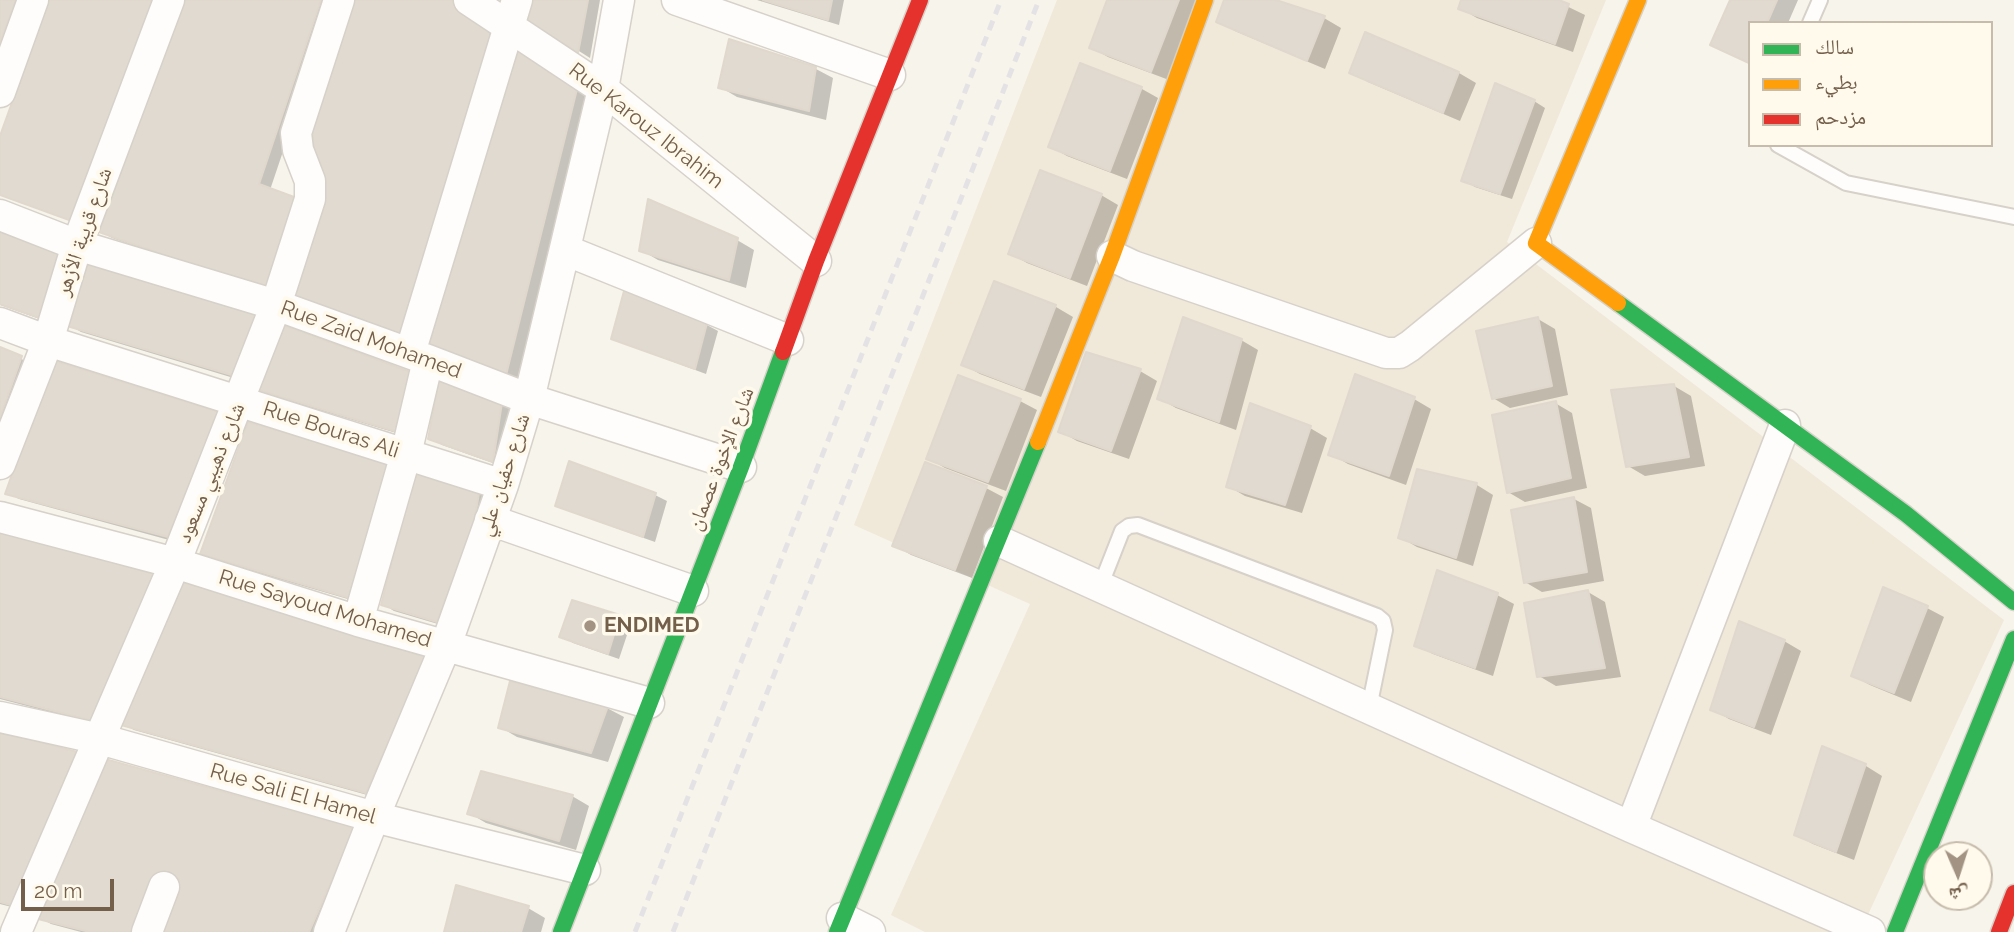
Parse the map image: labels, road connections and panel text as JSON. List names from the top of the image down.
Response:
{
  "streets": {
    "street": [
      "Rue Karouz Ibrahim",
      "شارع قريبة الأزهر",
      "Rue Zaid Mohamed",
      "Rue Bouras Ali",
      "شارع الإخوة عصمان",
      "شارع ذهيبي مسعود",
      "شارع حفيان علي",
      "Rue Sayoud Mohamed",
      "Rue Sali El Hamel"
    ]
  },
  "crossings": [
    ["Rue Karouz Ibrahim", "شارع الإخوة عصمان"],
    ["Rue Karouz Ibrahim", "شارع حفيان علي"],
    ["شارع قريبة الأزهر", "Rue Zaid Mohamed"],
    ["شارع قريبة الأزهر", "Rue Bouras Ali"],
    ["Rue Zaid Mohamed", "شارع الإخوة عصمان"],
    ["Rue Zaid Mohamed", "شارع ذهيبي مسعود"],
    ["Rue Zaid Mohamed", "شارع حفيان علي"],
    ["Rue Bouras Ali", "شارع ذهيبي مسعود"],
    ["Rue Bouras Ali", "شارع حفيان علي"],
    ["شارع الإخوة عصمان", "Rue Sayoud Mohamed"],
    ["شارع الإخوة عصمان", "Rue Sali El Hamel"],
    ["شارع ذهيبي مسعود", "Rue Sayoud Mohamed"],
    ["شارع ذهيبي مسعود", "Rue Sali El Hamel"],
    ["شارع حفيان علي", "Rue Sayoud Mohamed"],
    ["شارع حفيان علي", "Rue Sali El Hamel"]
  ],
  "places": ["ENDIMED"],
  "legend": ["سالك", "بطيء", "مزدحم"],
  "scale_bar": "20 m",
  "north": "bottom"
}
